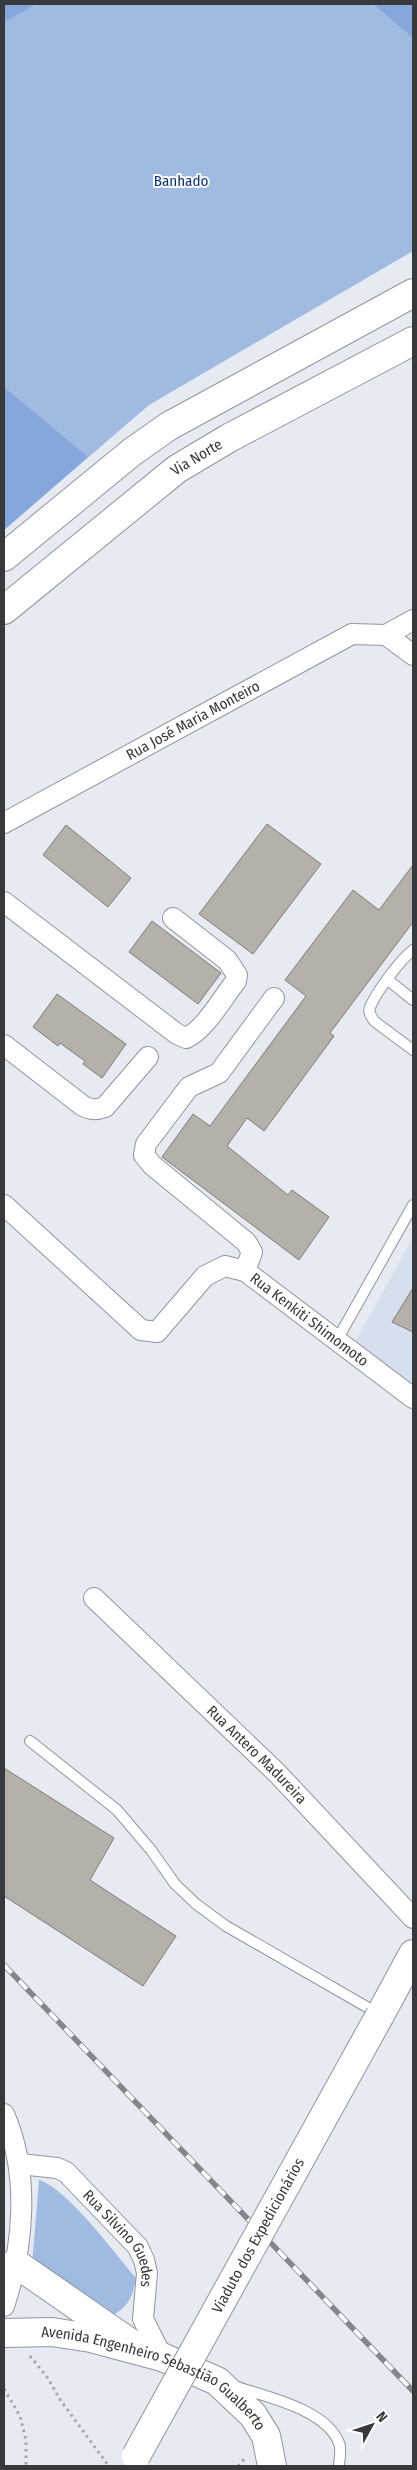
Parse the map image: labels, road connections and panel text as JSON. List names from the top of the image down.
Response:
{
  "streets": {
    "main road": ["Via Norte", "Viaduto dos Expedicionários", "Avenida Engenheiro Sebastião Gualberto"],
    "street": [
      "Rua José Maria Monteiro",
      "Rua Kenkiti Shimomoto",
      "Rua Antero Madureira",
      "Rua Silvino Guedes"
    ]
  },
  "crossings": [
    ["Rua Silvino Guedes", "Avenida Engenheiro Sebastião Gualberto"]
  ],
  "parks": ["Banhado"],
  "north": "top right"
}
